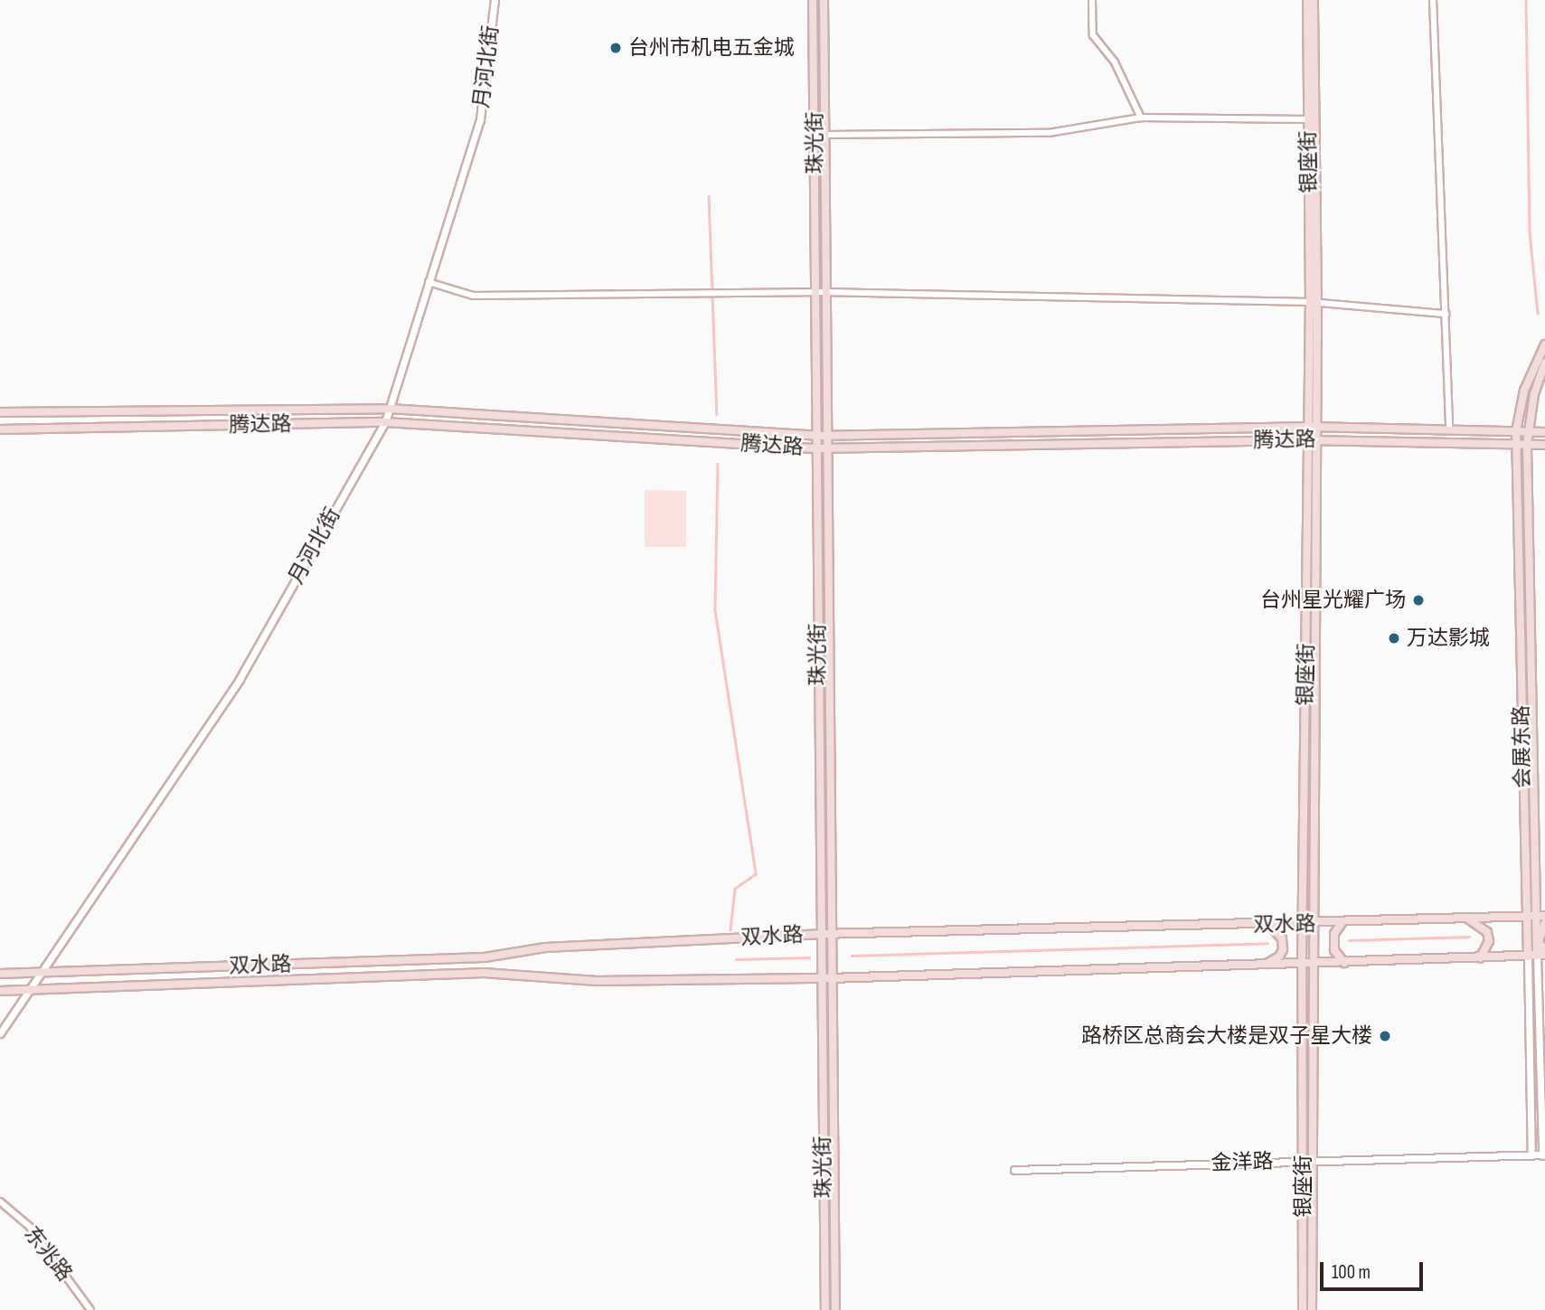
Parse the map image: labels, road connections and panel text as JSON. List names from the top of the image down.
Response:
{
  "streets": {
    "main road": [
      "珠光街",
      "银座街",
      "腾达路",
      "会展东路",
      "双水路"
    ],
    "street": ["月河北街", "金洋路", "东兆路"]
  },
  "crossings": [
    ["月河北街", "腾达路"],
    ["月河北街", "双水路"],
    ["珠光街", "腾达路"],
    ["珠光街", "双水路"],
    ["银座街", "腾达路"],
    ["银座街", "双水路"],
    ["银座街", "金洋路"],
    ["腾达路", "会展东路"],
    ["会展东路", "双水路"],
    ["会展东路", "金洋路"]
  ],
  "places": [
    "台州市机电五金城",
    "台州星光耀广场",
    "万达影城",
    "路桥区总商会大楼是双子星大楼"
  ],
  "scale_bar": "100 m"
}
